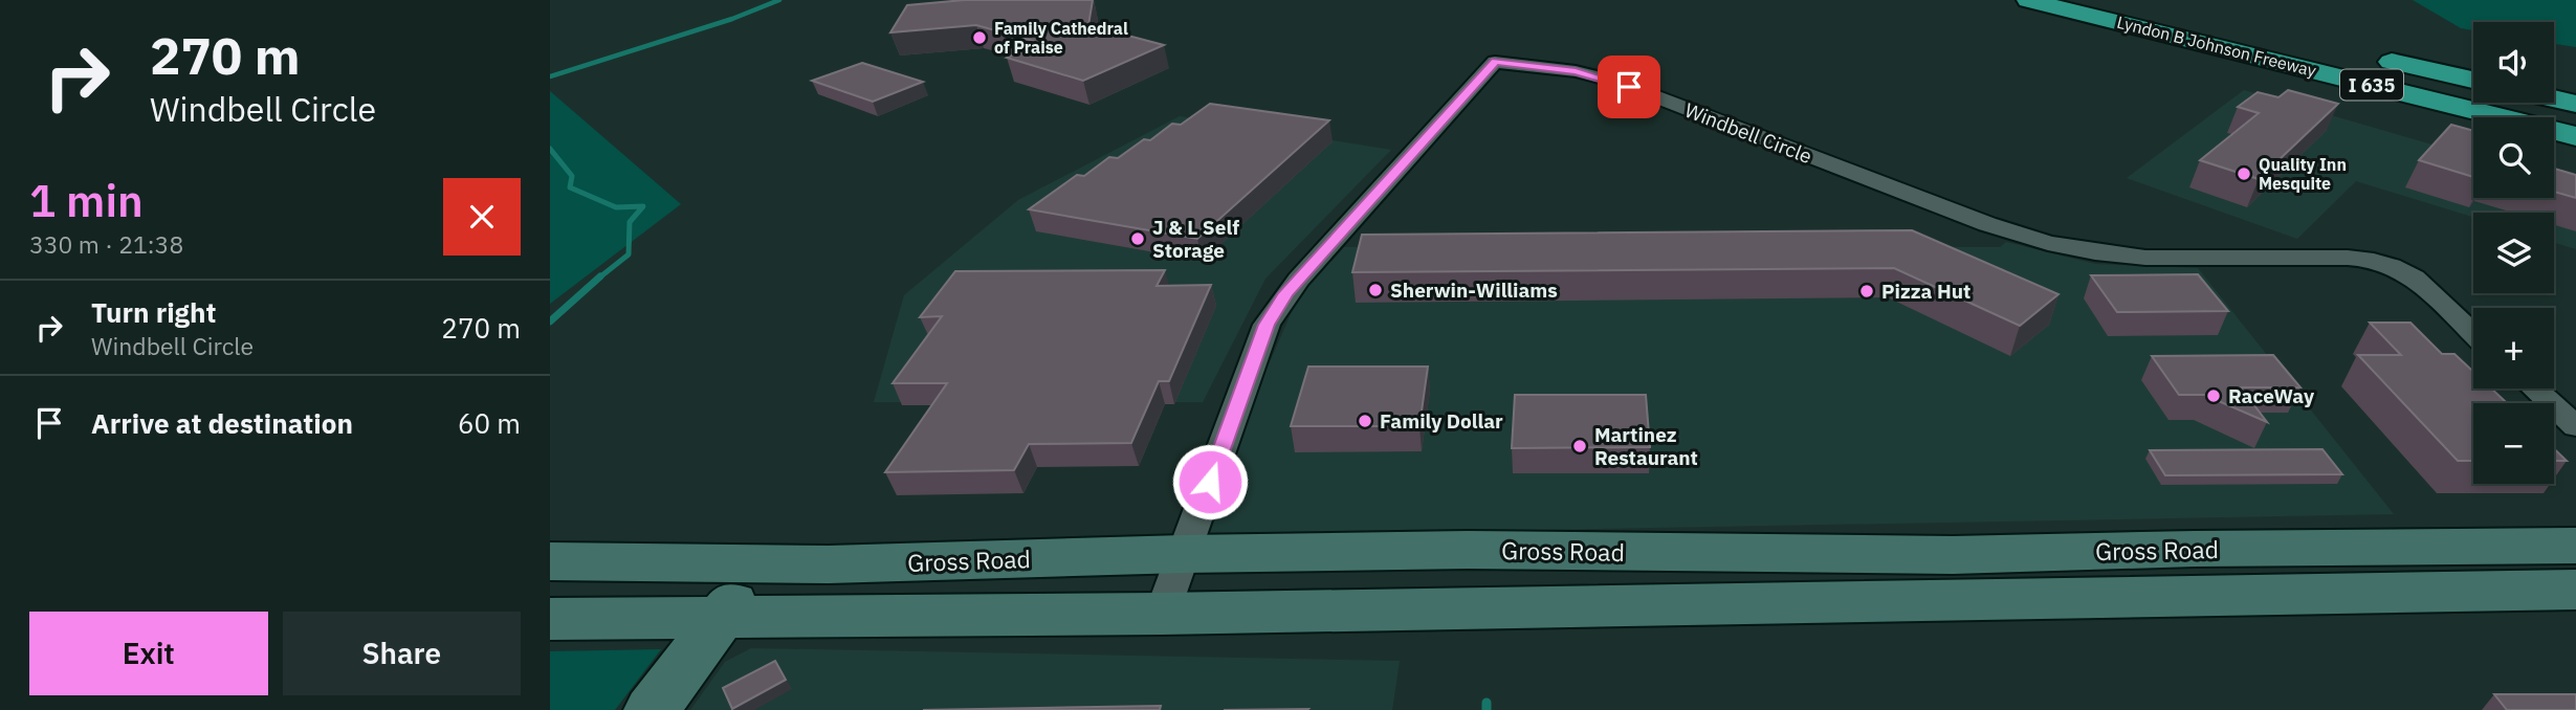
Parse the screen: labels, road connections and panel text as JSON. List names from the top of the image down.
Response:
{
  "streets": {
    "highway": ["Lyndon B Johnson Freeway", "I 635"],
    "main road": ["Gross Road"],
    "street": ["Windbell Circle"]
  },
  "crossings": [
    ["Windbell Circle", "Gross Road"]
  ],
  "places": [
    "Family Cathedral of Praise",
    "Quality Inn Mesquite",
    "J & L Self Storage",
    "Sherwin-Williams",
    "Pizza Hut",
    "RaceWay",
    "Family Dollar",
    "Martinez Restaurant"
  ],
  "page": {
    "turn": ["270 m", "Windbell Circle"],
    "map_buttons": ["+", "−"],
    "heading": ["1 min", "330 m · 21:38"],
    "list": [
      {
        "name": "Turn right",
        "note": "Windbell Circle",
        "value": "270 m"
      },
      {
        "name": "Arrive at destination",
        "value": "60 m"
      }
    ],
    "buttons": ["Exit", "Share"]
  }
}
